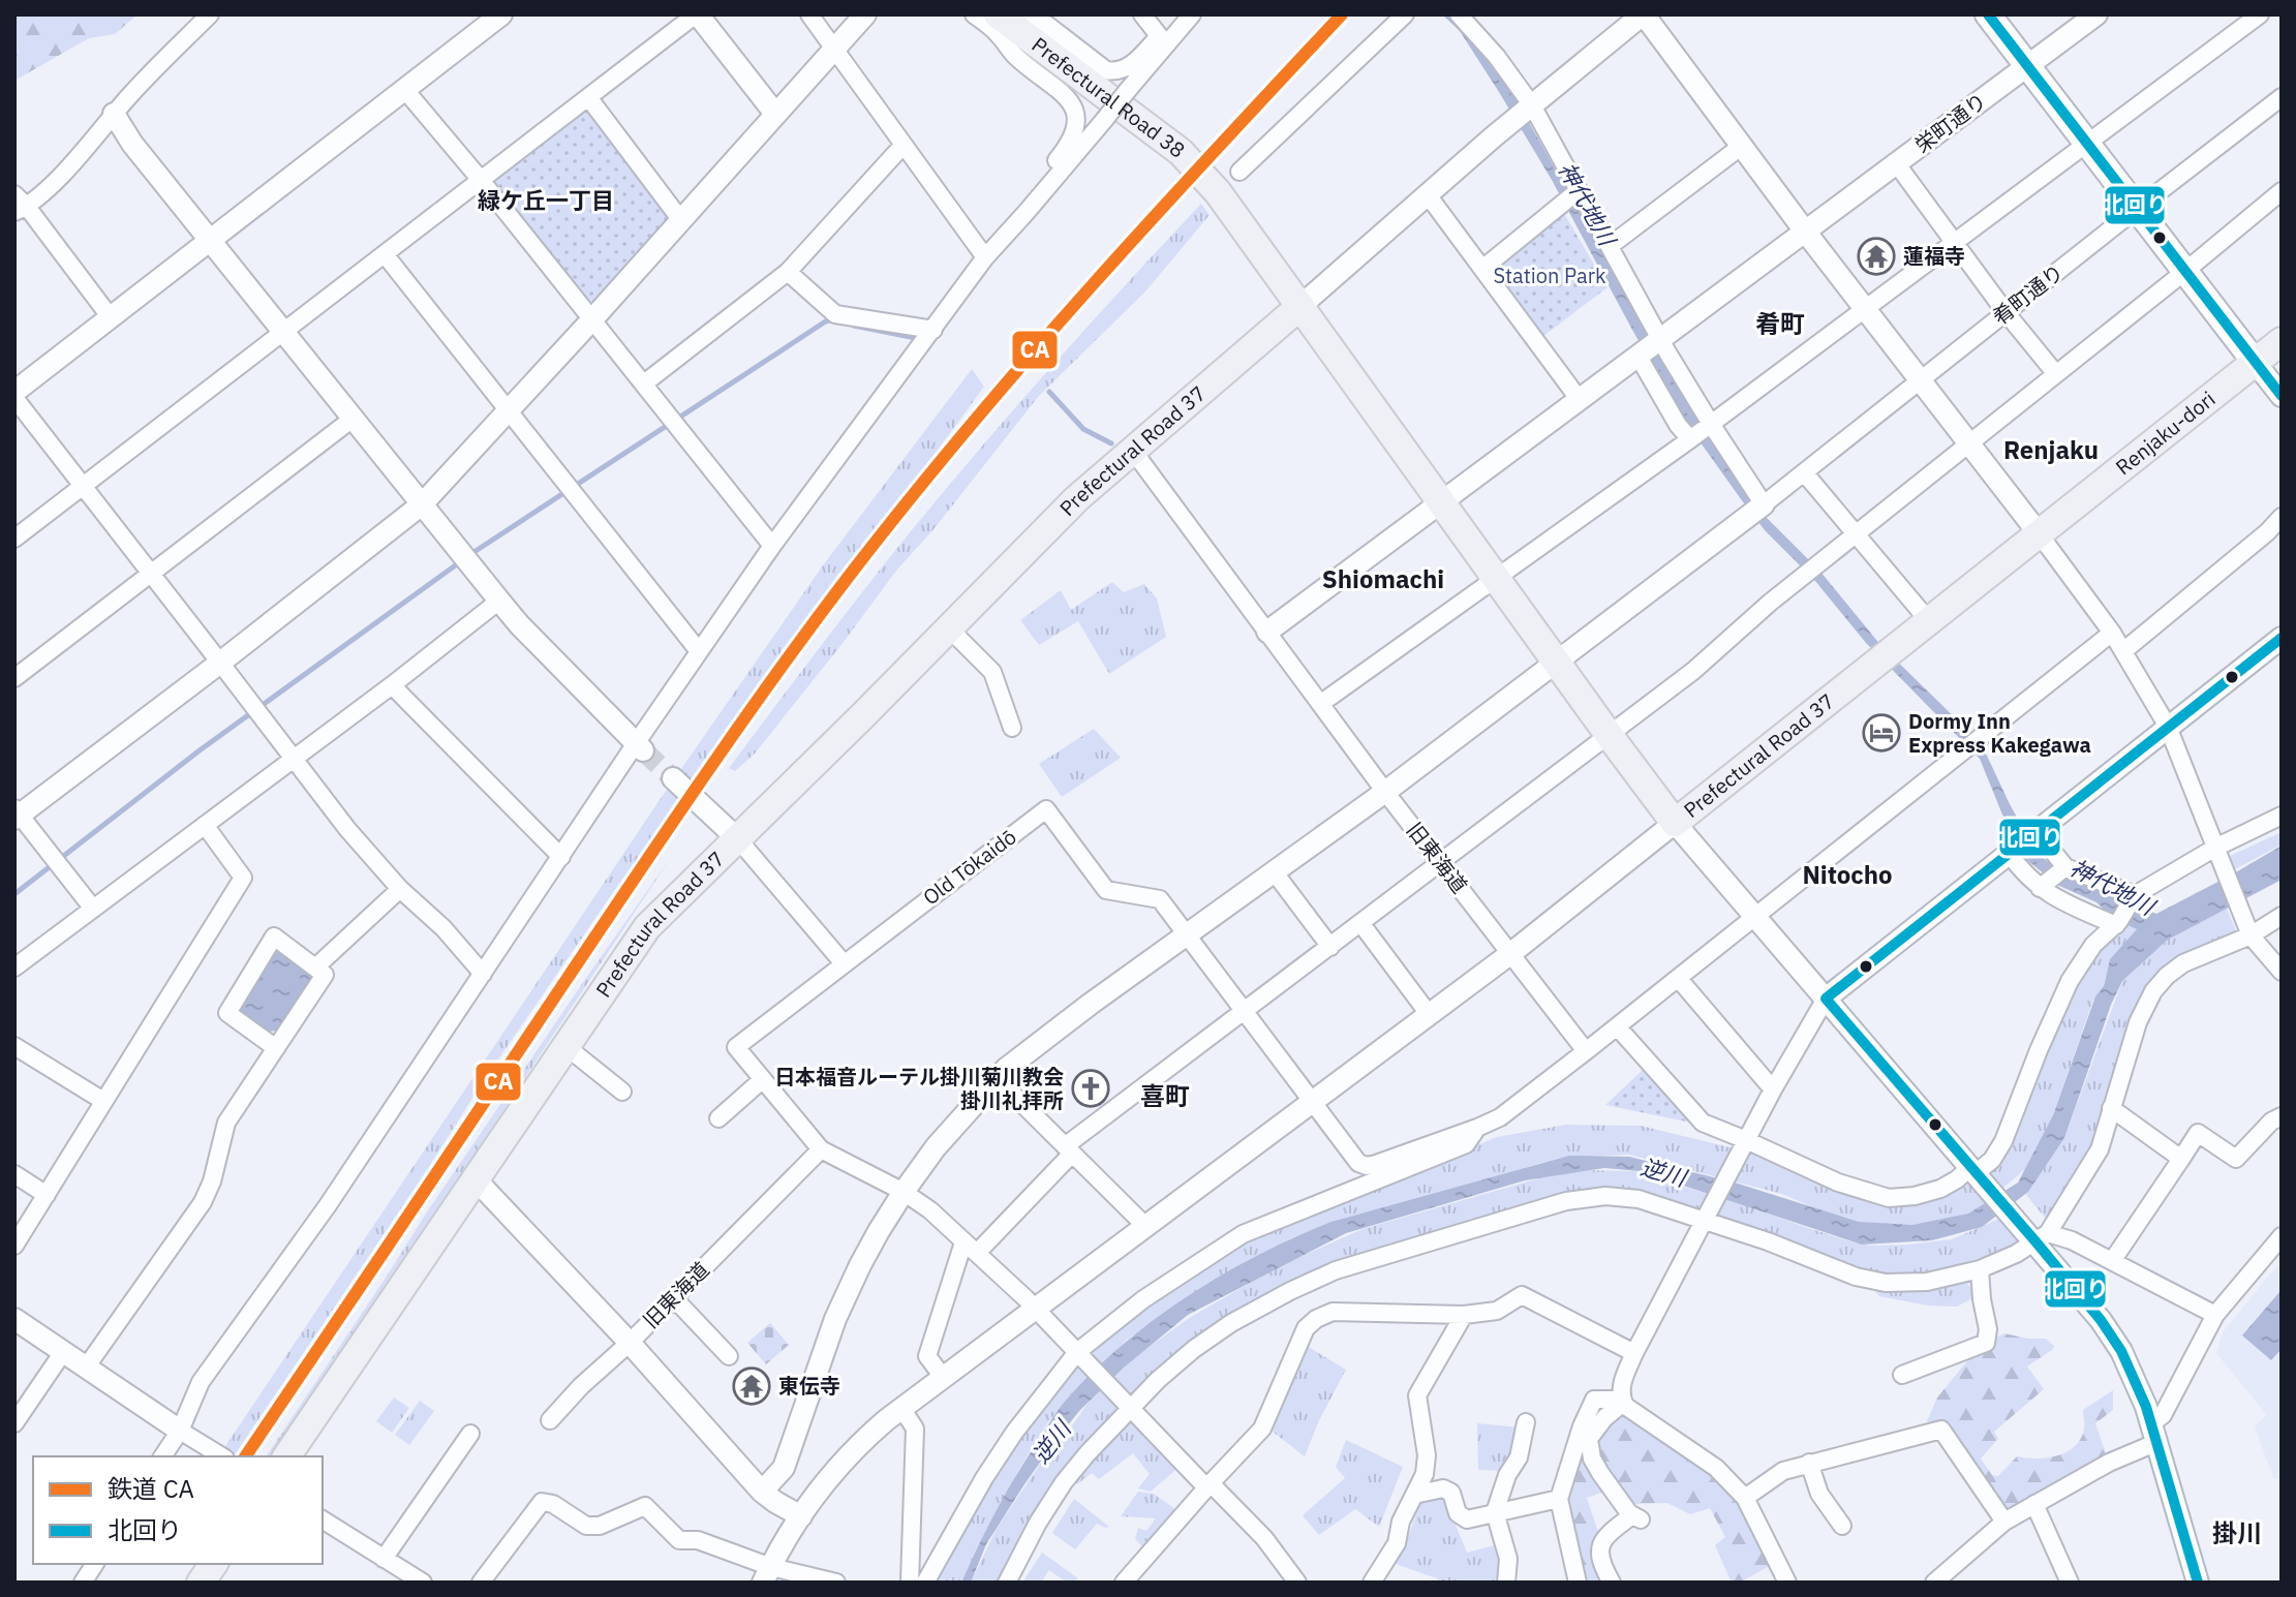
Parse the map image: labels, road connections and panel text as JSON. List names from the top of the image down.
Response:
{
  "streets": {
    "main road": ["Prefectural Road 38", "Renjaku-dori", "Prefectural Road 37"],
    "street": [
      "栄町通り",
      "肴町通り",
      "旧東海道",
      "Old Tōkaidō"
    ]
  },
  "crossings": [
    ["Prefectural Road 38", "Prefectural Road 37"],
    ["栄町通り", "Prefectural Road 37"],
    ["栄町通り", "旧東海道"],
    ["Renjaku-dori", "Prefectural Road 37"],
    ["Prefectural Road 37", "旧東海道"]
  ],
  "districts": [
    "緑ケ丘一丁目",
    "肴町",
    "Renjaku",
    "Shiomachi",
    "Nitocho",
    "喜町",
    "掛川"
  ],
  "water": ["神代地川", "逆川"],
  "parks": ["Station Park"],
  "places": {
    "temple": ["蓮福寺", "東伝寺"],
    "hotel": ["Dormy Inn Express Kakegawa"],
    "church": ["日本福音ルーテル掛川菊川教会 掛川礼拝所"]
  },
  "lines": ["rail line CA", "transit line 北回り"],
  "legend": ["鉄道 CA", "北回り"]
}
